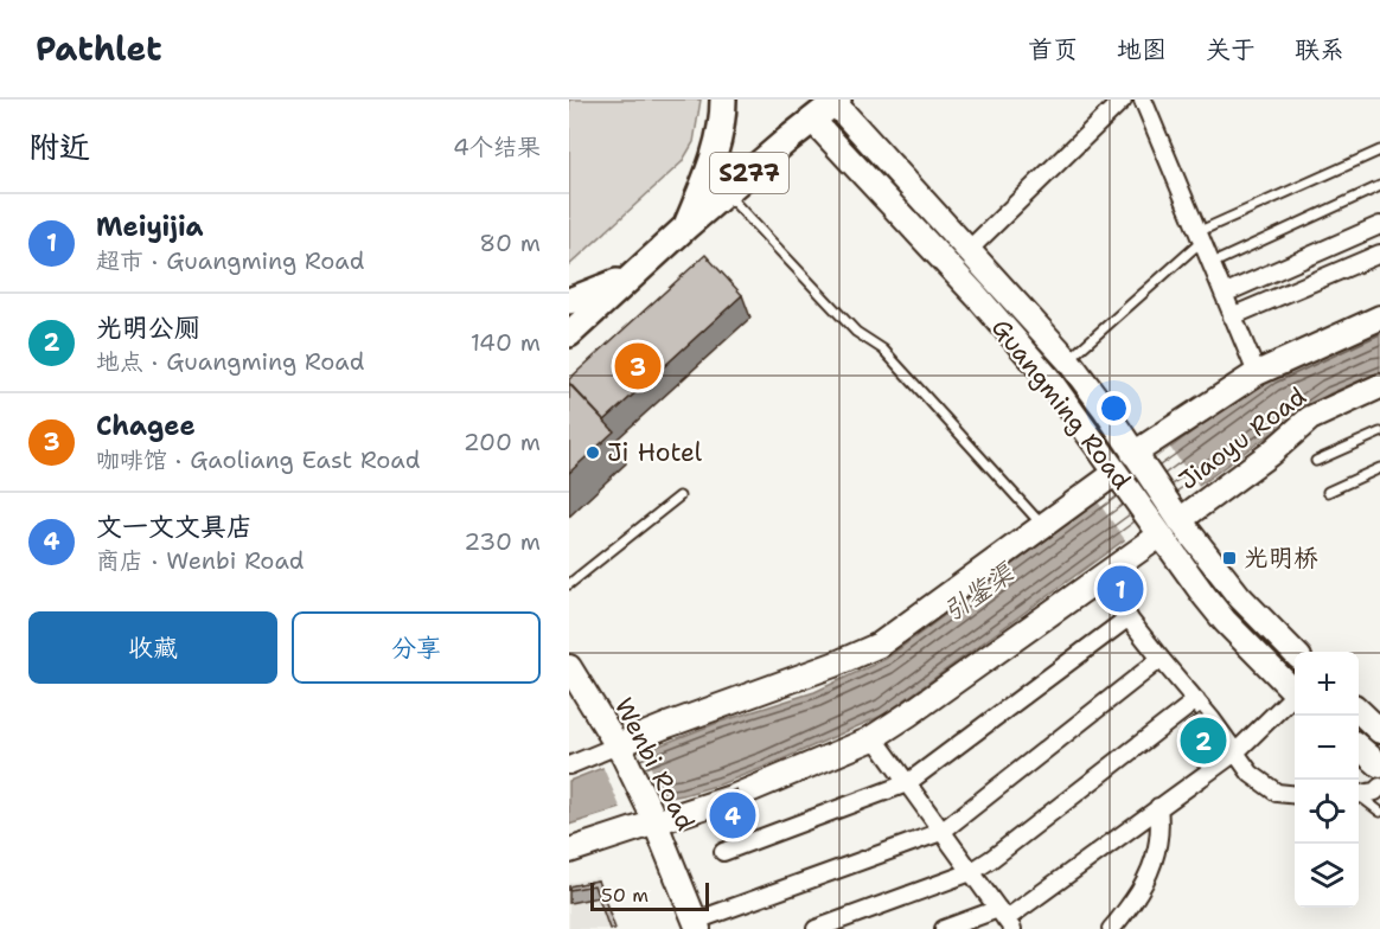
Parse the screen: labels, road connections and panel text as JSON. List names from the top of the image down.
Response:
{
  "streets": {
    "main road": ["S277"],
    "street": ["Guangming Road", "Jiaoyu Road", "Wenbi Road"]
  },
  "crossings": [
    ["S277", "Guangming Road"],
    ["Guangming Road", "Jiaoyu Road"]
  ],
  "water": ["引鉴渠"],
  "places": {
    "other": ["Ji Hotel"],
    "transit": ["光明桥"]
  },
  "scale_bar": "50 m",
  "page": {
    "header": "Pathlet",
    "nav": [
      "首页",
      "地图",
      "关于",
      "联系"
    ],
    "heading": ["附近", "4个结果"],
    "list": [
      {
        "mark": "1",
        "name": "Meiyijia",
        "note": "超市 · Guangming Road",
        "value": "80 m"
      },
      {
        "mark": "2",
        "name": "光明公厕",
        "note": "地点 · Guangming Road",
        "value": "140 m"
      },
      {
        "mark": "3",
        "name": "Chagee",
        "note": "咖啡馆 · Gaoliang East Road",
        "value": "200 m"
      },
      {
        "mark": "4",
        "name": "文一文文具店",
        "note": "商店 · Wenbi Road",
        "value": "230 m"
      }
    ],
    "pins": [
      "3",
      "1",
      "2",
      "4"
    ],
    "buttons": ["收藏", "分享"],
    "map_buttons": ["+", "−"],
    "scale": "50 m"
  }
}
